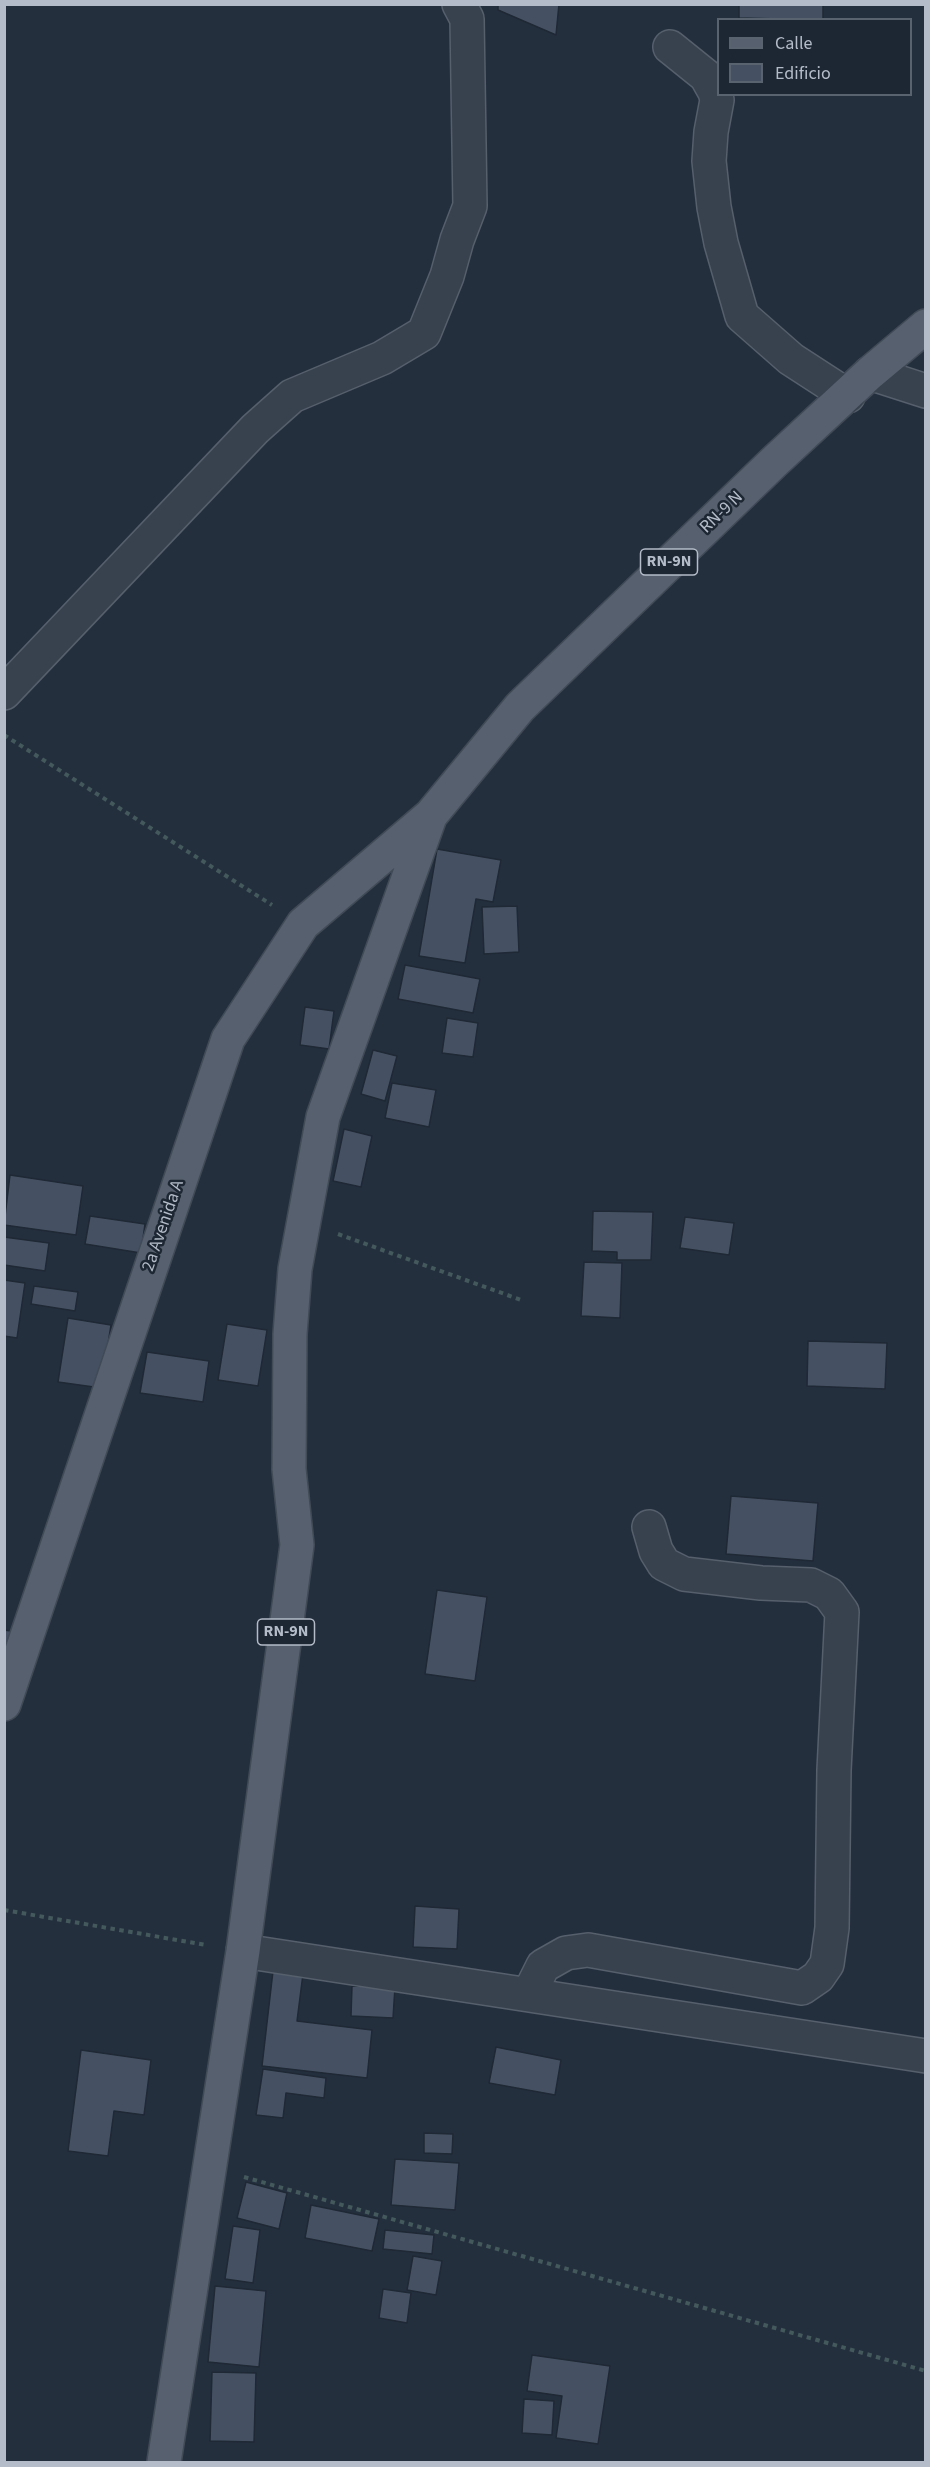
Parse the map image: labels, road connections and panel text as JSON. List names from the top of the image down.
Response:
{
  "streets": {
    "main road": ["RN-9 N", "RN-9N", "2a Avenida A"]
  },
  "crossings": [
    ["RN-9 N", "RN-9N"],
    ["RN-9 N", "2a Avenida A"],
    ["RN-9N", "2a Avenida A"]
  ],
  "legend": ["Calle", "Edificio"]
}
